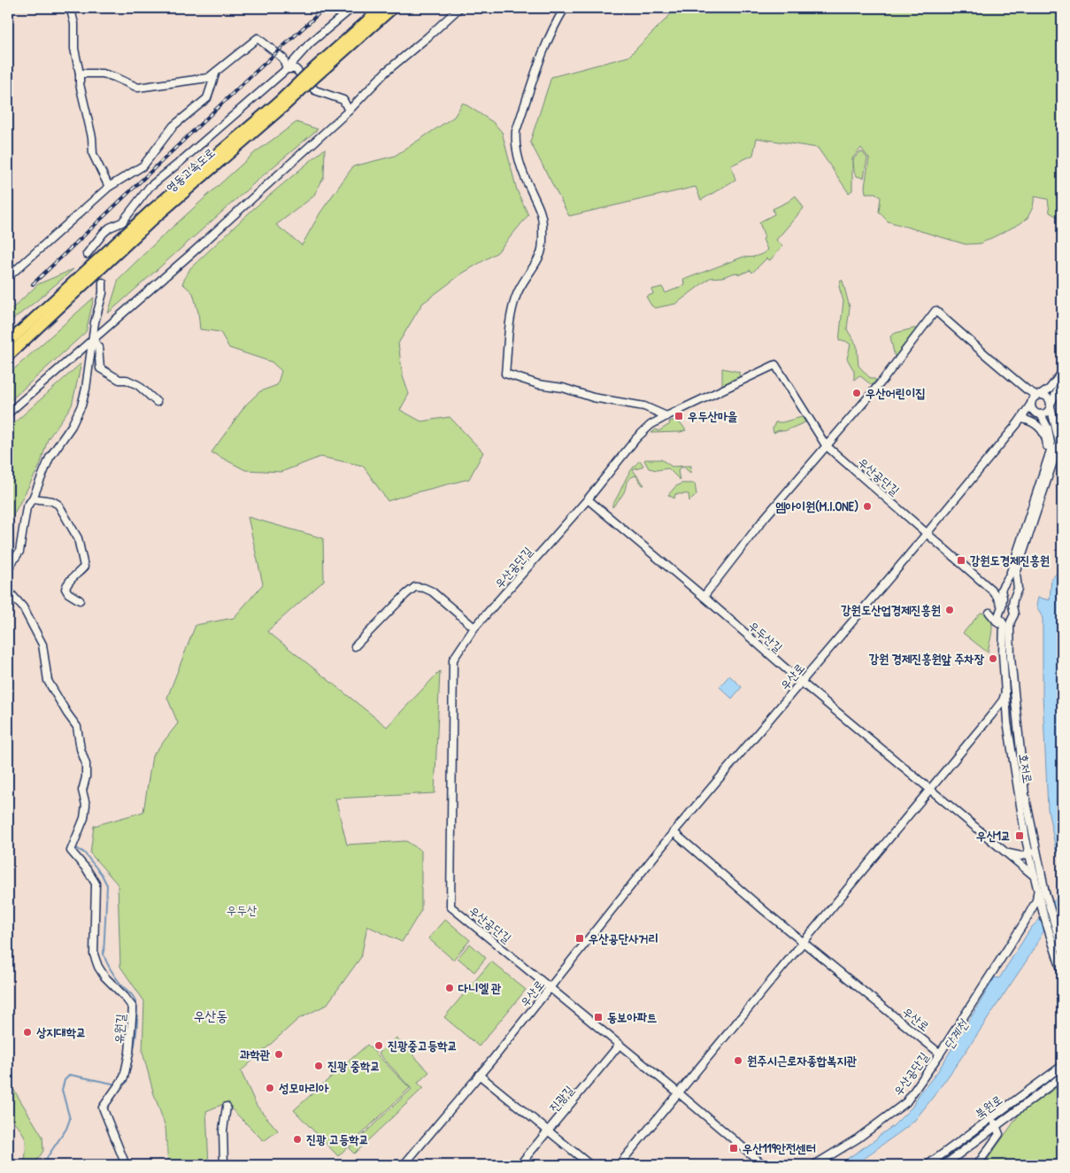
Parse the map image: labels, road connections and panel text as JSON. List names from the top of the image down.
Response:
{
  "streets": {
    "highway": ["영동고속도로"],
    "street": [
      "우산공단길",
      "우두산길",
      "우산로",
      "호저로",
      "유원길",
      "진광길",
      "북원로"
    ]
  },
  "crossings": [
    ["우산공단길", "우두산길"],
    ["우산공단길", "우산로"],
    ["우산공단길", "호저로"],
    ["우산공단길", "진광길"],
    ["우두산길", "우산로"],
    ["우두산길", "호저로"]
  ],
  "districts": ["우산동"],
  "water": ["단계천"],
  "parks": ["우두산"],
  "places": {
    "other": [
      "우산어린이집",
      "엠아이원(M.I.ONE)",
      "강원도산업경제진흥원",
      "강원 경제진흥원앞 주차장",
      "다니엘 관",
      "상지대학교",
      "진광중고등학교",
      "과학관",
      "원주시근로자종합복지관",
      "진광 중학교",
      "성모마리아",
      "진광 고등학교"
    ],
    "transit": [
      "우두산마을",
      "강원도경제진흥원",
      "우산1교",
      "우산공단사거리",
      "동보아파트",
      "우산119안전센터"
    ]
  }
}
